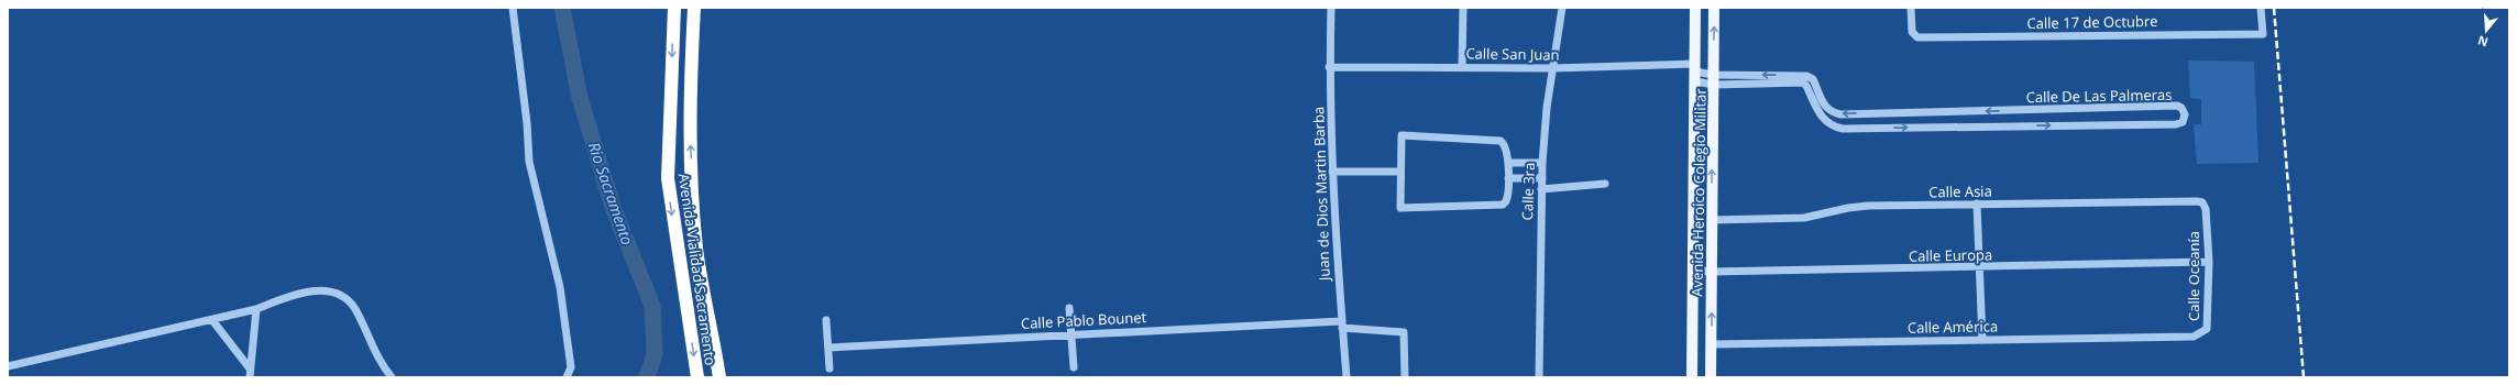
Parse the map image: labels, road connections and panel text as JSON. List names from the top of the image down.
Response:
{
  "streets": {
    "highway": ["Avenida Vialidad Sacramento"],
    "main road": ["Avenida Heroico Colegio Militar"],
    "street": [
      "Calle 17 de Octubre",
      "Calle San Juan",
      "Calle De Las Palmeras",
      "Calle 3ra",
      "Calle Asia",
      "Juan de Dios Martin Barba",
      "Calle Europa",
      "Calle Oceanía",
      "Calle Pablo Bounet",
      "Calle América"
    ]
  },
  "crossings": [
    ["Calle San Juan", "Calle De Las Palmeras"],
    ["Calle San Juan", "Calle 3ra"],
    ["Calle San Juan", "Avenida Heroico Colegio Militar"],
    ["Calle San Juan", "Juan de Dios Martin Barba"],
    ["Calle De Las Palmeras", "Avenida Heroico Colegio Militar"],
    ["Calle Asia", "Avenida Heroico Colegio Militar"],
    ["Calle Asia", "Calle Oceanía"],
    ["Avenida Heroico Colegio Militar", "Calle Europa"],
    ["Avenida Heroico Colegio Militar", "Calle América"],
    ["Juan de Dios Martin Barba", "Calle Pablo Bounet"],
    ["Calle Europa", "Calle Oceanía"],
    ["Calle Oceanía", "Calle América"]
  ],
  "water": ["Rio Sacramento"],
  "north": "bottom"
}
